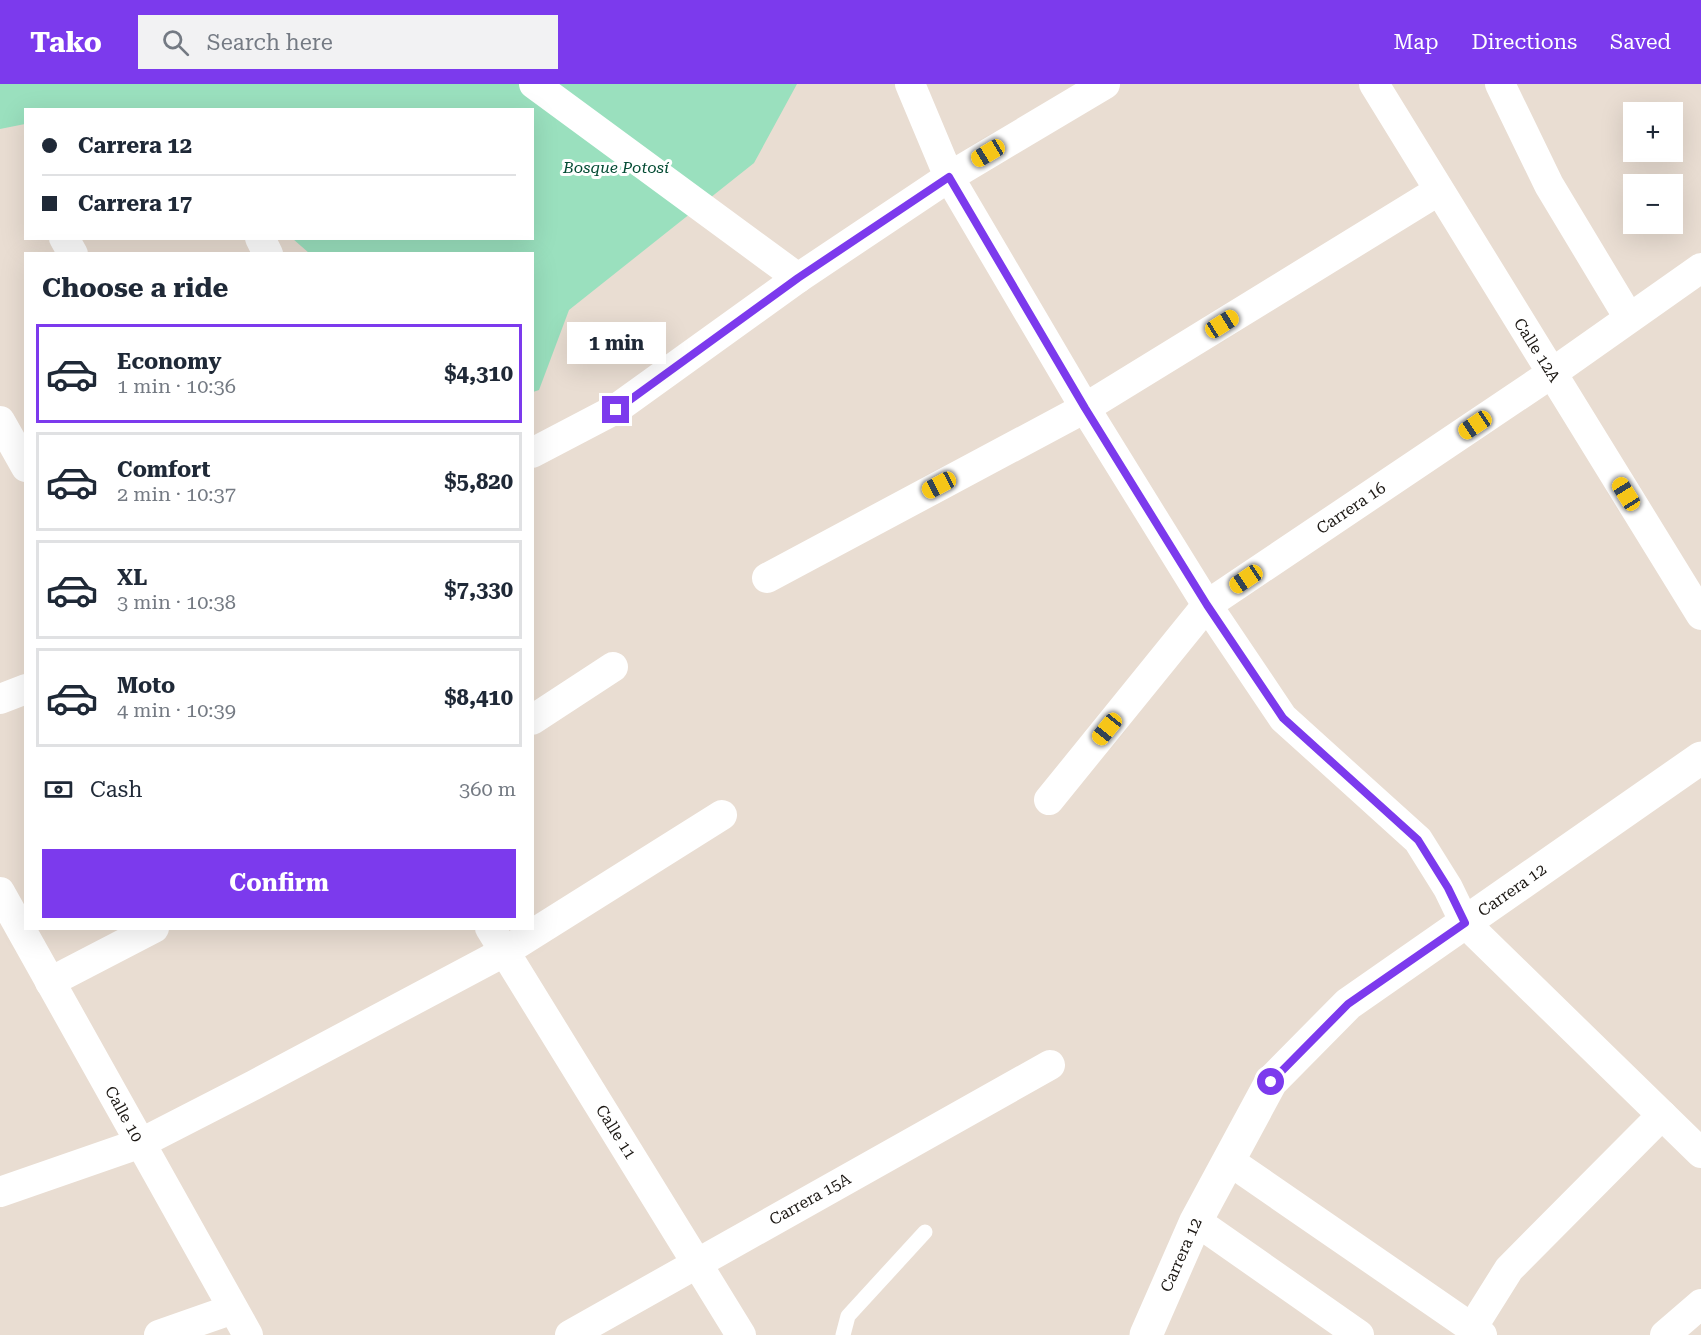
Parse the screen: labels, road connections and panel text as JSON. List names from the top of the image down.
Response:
{
  "streets": {
    "main road": ["Carrera 12"],
    "street": [
      "Calle 12A",
      "Carrera 16",
      "Calle 10",
      "Calle 11",
      "Carrera 15A"
    ]
  },
  "crossings": [
    ["Calle 12A", "Carrera 16"],
    ["Calle 11", "Carrera 15A"]
  ],
  "parks": ["Bosque Potosí"],
  "page": {
    "header": "Tako",
    "search": "Search here",
    "nav": ["Map", "Directions", "Saved"],
    "map_buttons": ["+", "−"],
    "banner": ["Carrera 12", "Carrera 17"],
    "heading": "Choose a ride",
    "bubble": "1 min",
    "list": [
      {
        "name": "Economy",
        "note": "1 min · 10:36",
        "value": "$4,310"
      },
      {
        "name": "Comfort",
        "note": "2 min · 10:37",
        "value": "$5,820"
      },
      {
        "name": "XL",
        "note": "3 min · 10:38",
        "value": "$7,330"
      },
      {
        "name": "Moto",
        "note": "4 min · 10:39",
        "value": "$8,410"
      }
    ],
    "pay": ["Cash", "360 m"],
    "buttons": "Confirm"
  }
}
